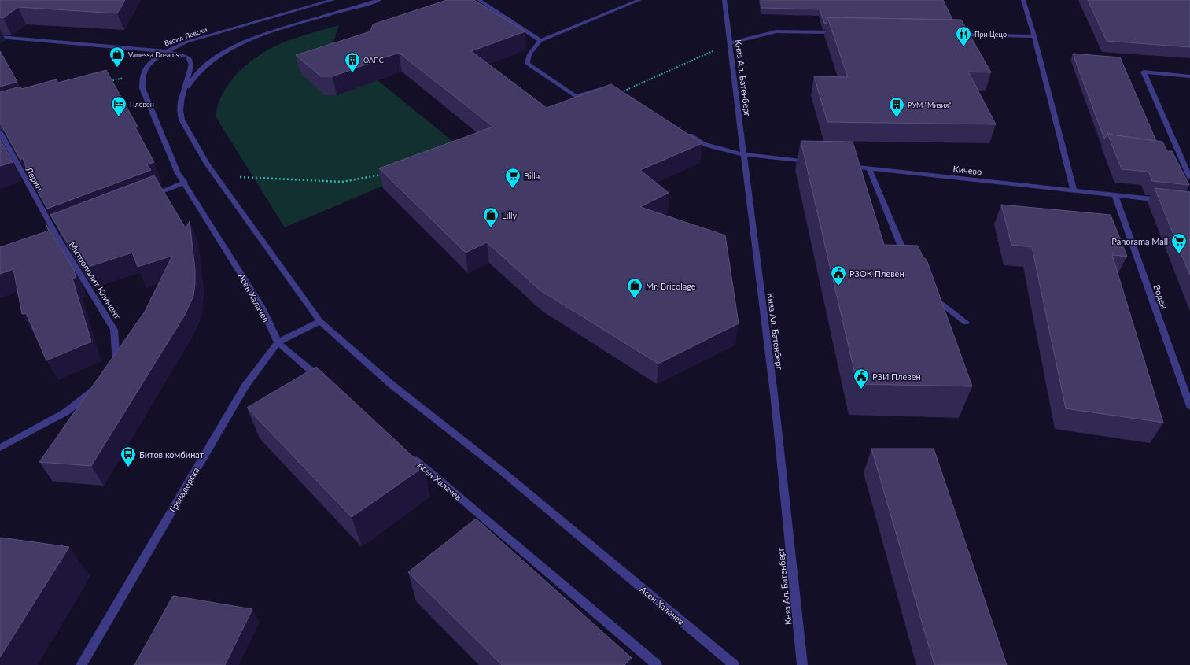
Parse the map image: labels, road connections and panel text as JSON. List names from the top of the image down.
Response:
{
  "streets": {
    "street": [
      "Васил Левски",
      "Княз Ал. Батенберг",
      "Кичево",
      "Лерин",
      "Митрополит Климент",
      "Воден",
      "Асен Халачев",
      "Гренадерска"
    ]
  },
  "crossings": [
    ["Васил Левски", "Асен Халачев"],
    ["Кичево", "Воден"],
    ["Лерин", "Митрополит Климент"],
    ["Асен Халачев", "Гренадерска"]
  ],
  "places": {
    "restaurant": ["При Цецо"],
    "shop": ["Vanessa Dreams", "Lilly", "Mr. Bricolage"],
    "building": ["ОАПС", "РУМ \"Мизия\""],
    "hotel": ["Плевен"],
    "supermarket": ["Billa", "Panorama Mall"],
    "public building": ["РЗОК Плевен", "РЗИ Плевен"],
    "bus stop": ["Битов комбинат"]
  }
}
